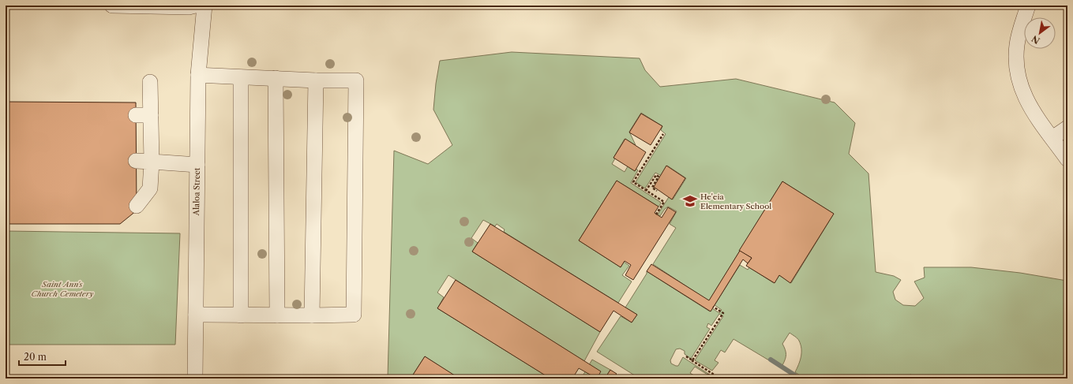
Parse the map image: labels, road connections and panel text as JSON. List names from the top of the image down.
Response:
{
  "streets": {
    "street": ["Alaloa Street"]
  },
  "parks": ["Saint Ann's Church Cemetery"],
  "places": {
    "school or university": ["He'eia Elementary School"]
  },
  "scale_bar": "20 m",
  "north": "bottom left"
}
